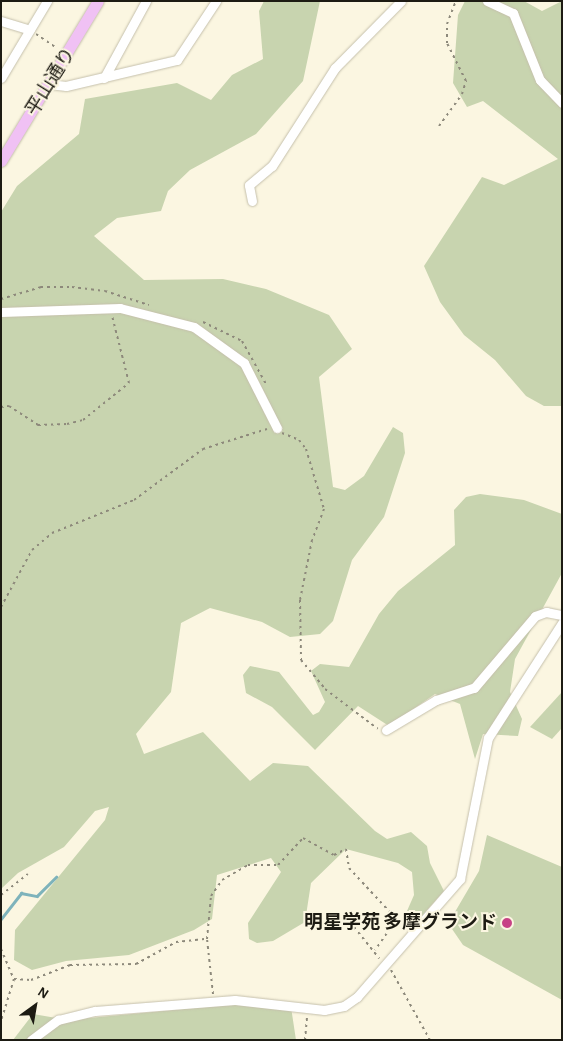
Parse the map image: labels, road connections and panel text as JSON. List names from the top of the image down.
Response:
{
  "streets": {
    "main road": ["平山通り"]
  },
  "places": ["明星学苑 多摩グランド"],
  "north": "top right"
}
